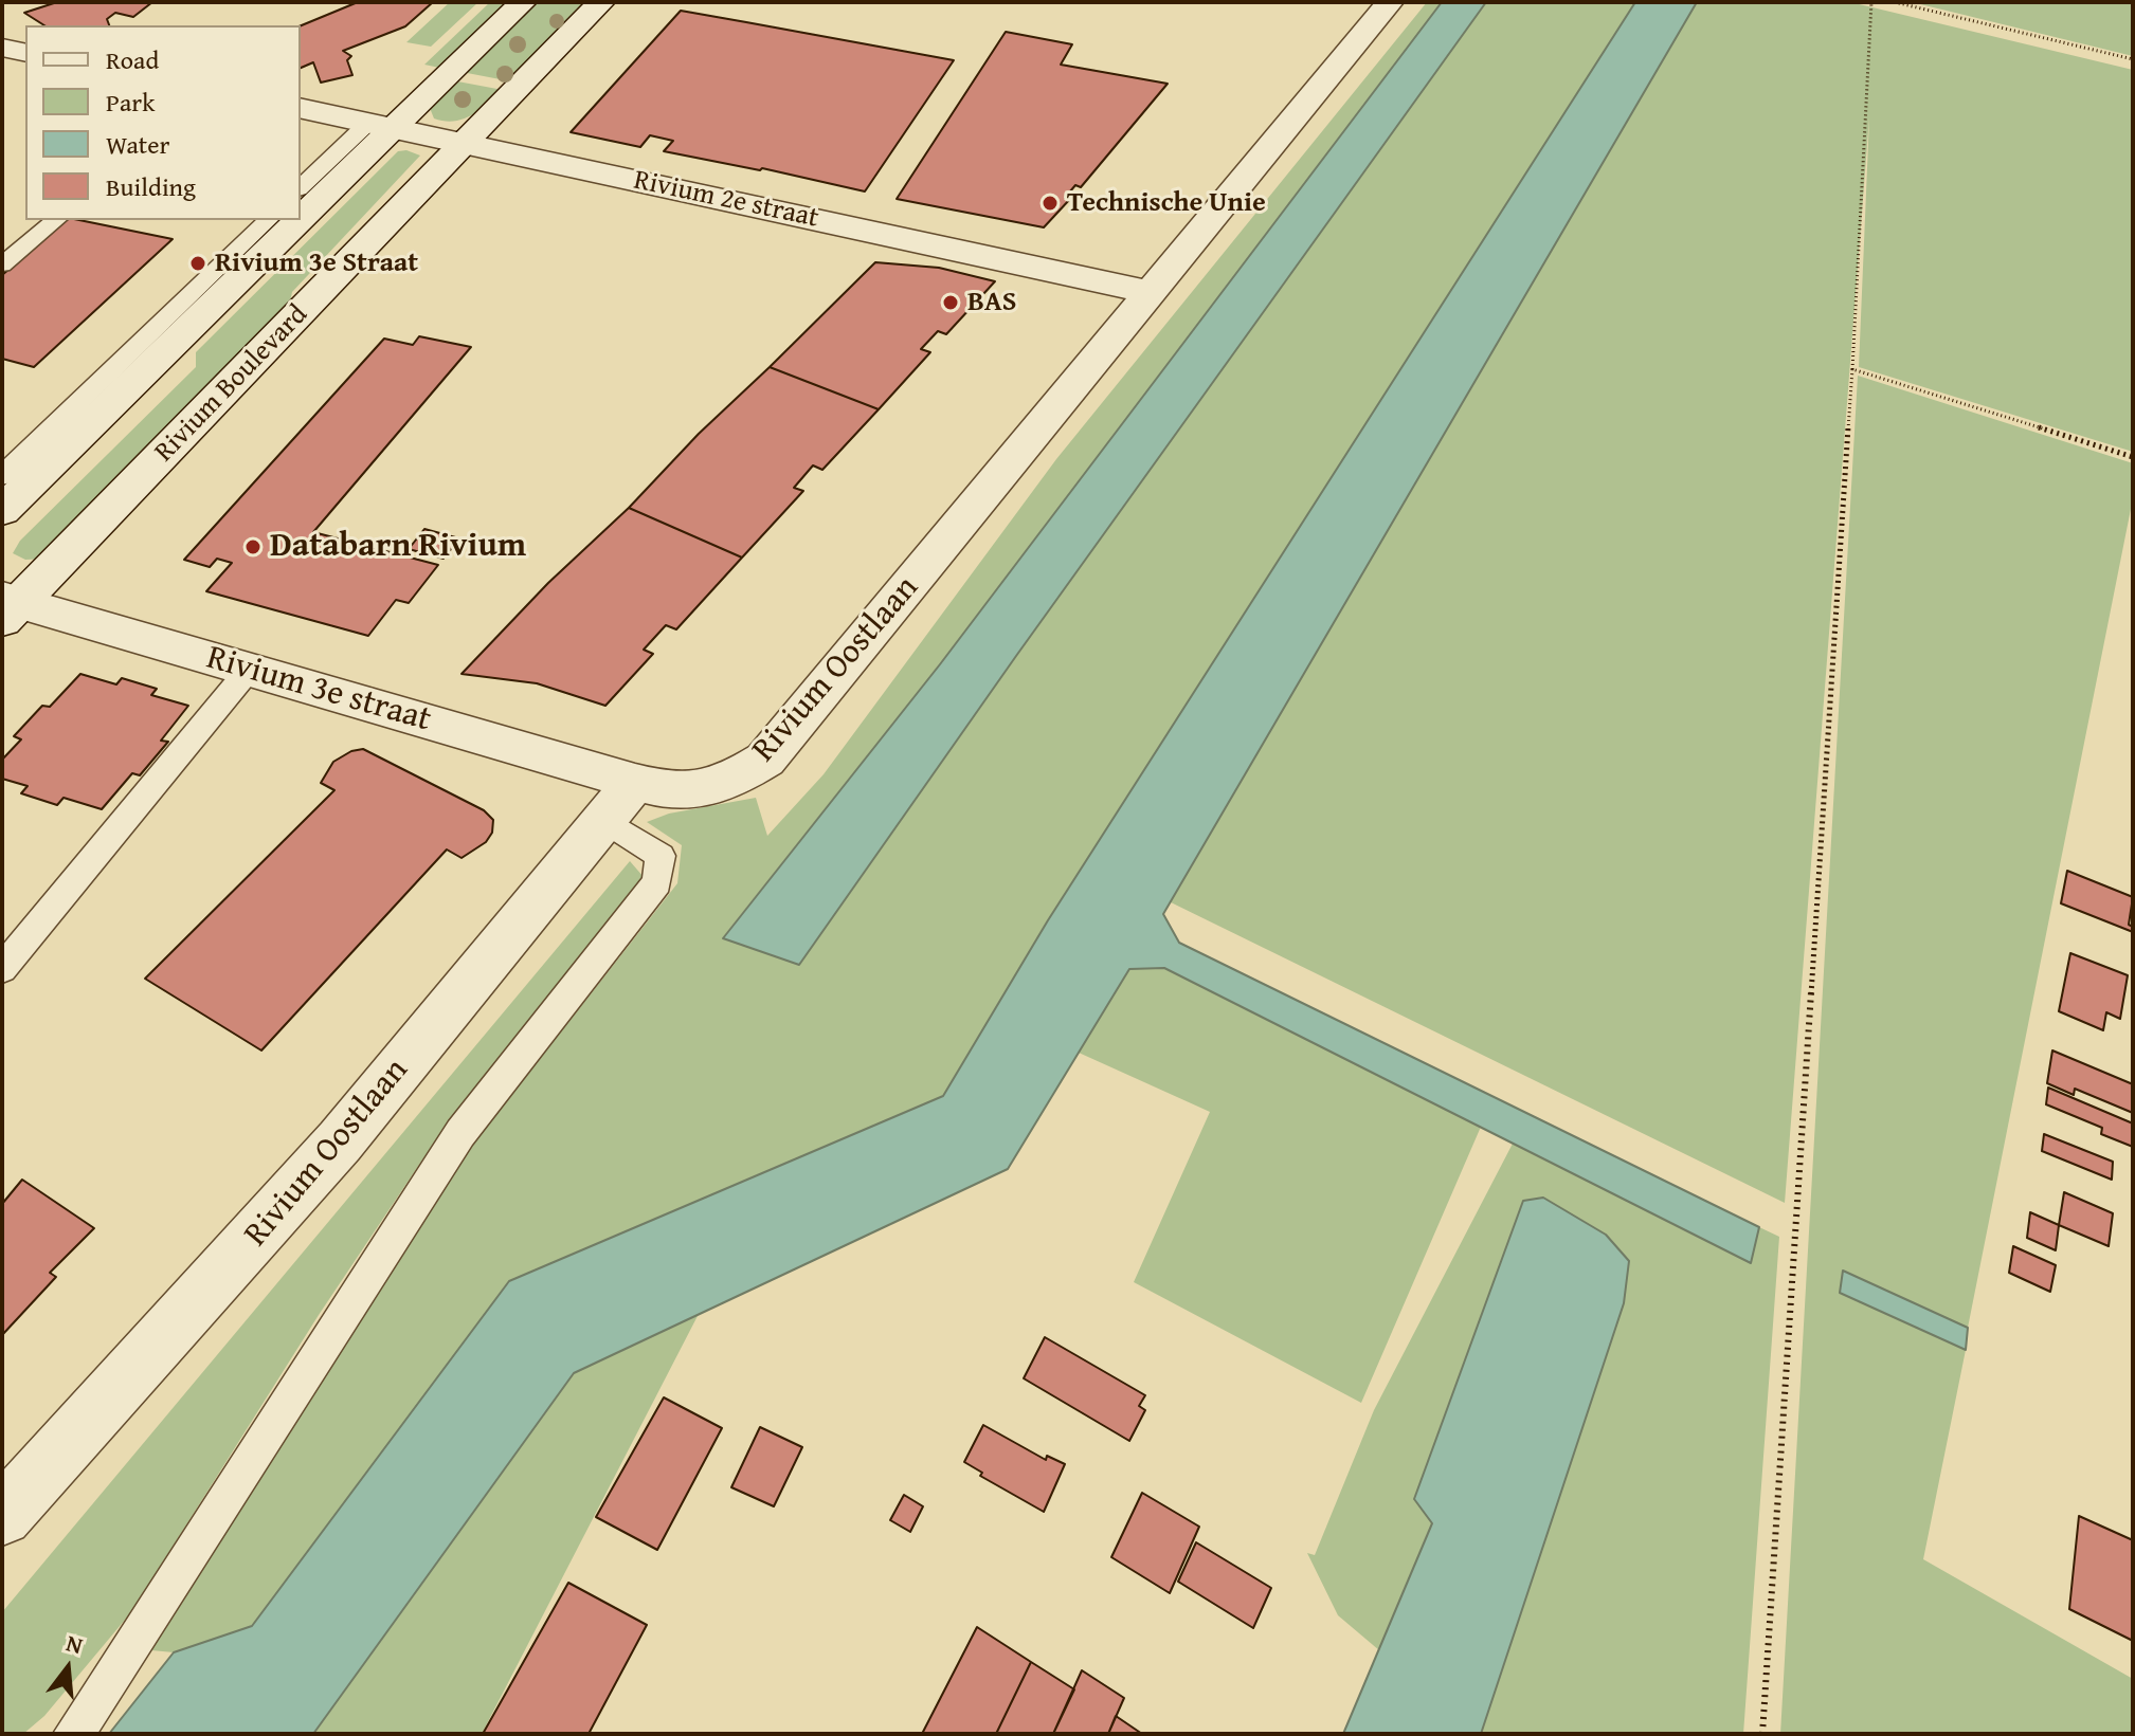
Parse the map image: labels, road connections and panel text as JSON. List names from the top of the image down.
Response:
{
  "streets": {
    "street": [
      "Rivium 2e straat",
      "Rivium Boulevard",
      "Rivium Oostlaan",
      "Rivium 3e straat"
    ]
  },
  "crossings": [
    ["Rivium 2e straat", "Rivium Boulevard"],
    ["Rivium 2e straat", "Rivium Oostlaan"],
    ["Rivium Boulevard", "Rivium 3e straat"],
    ["Rivium Oostlaan", "Rivium 3e straat"]
  ],
  "places": [
    "Technische Unie",
    "Rivium 3e Straat",
    "BAS",
    "Databarn Rivium"
  ],
  "legend": [
    "Road",
    "Park",
    "Water",
    "Building"
  ],
  "north": "top"
}
